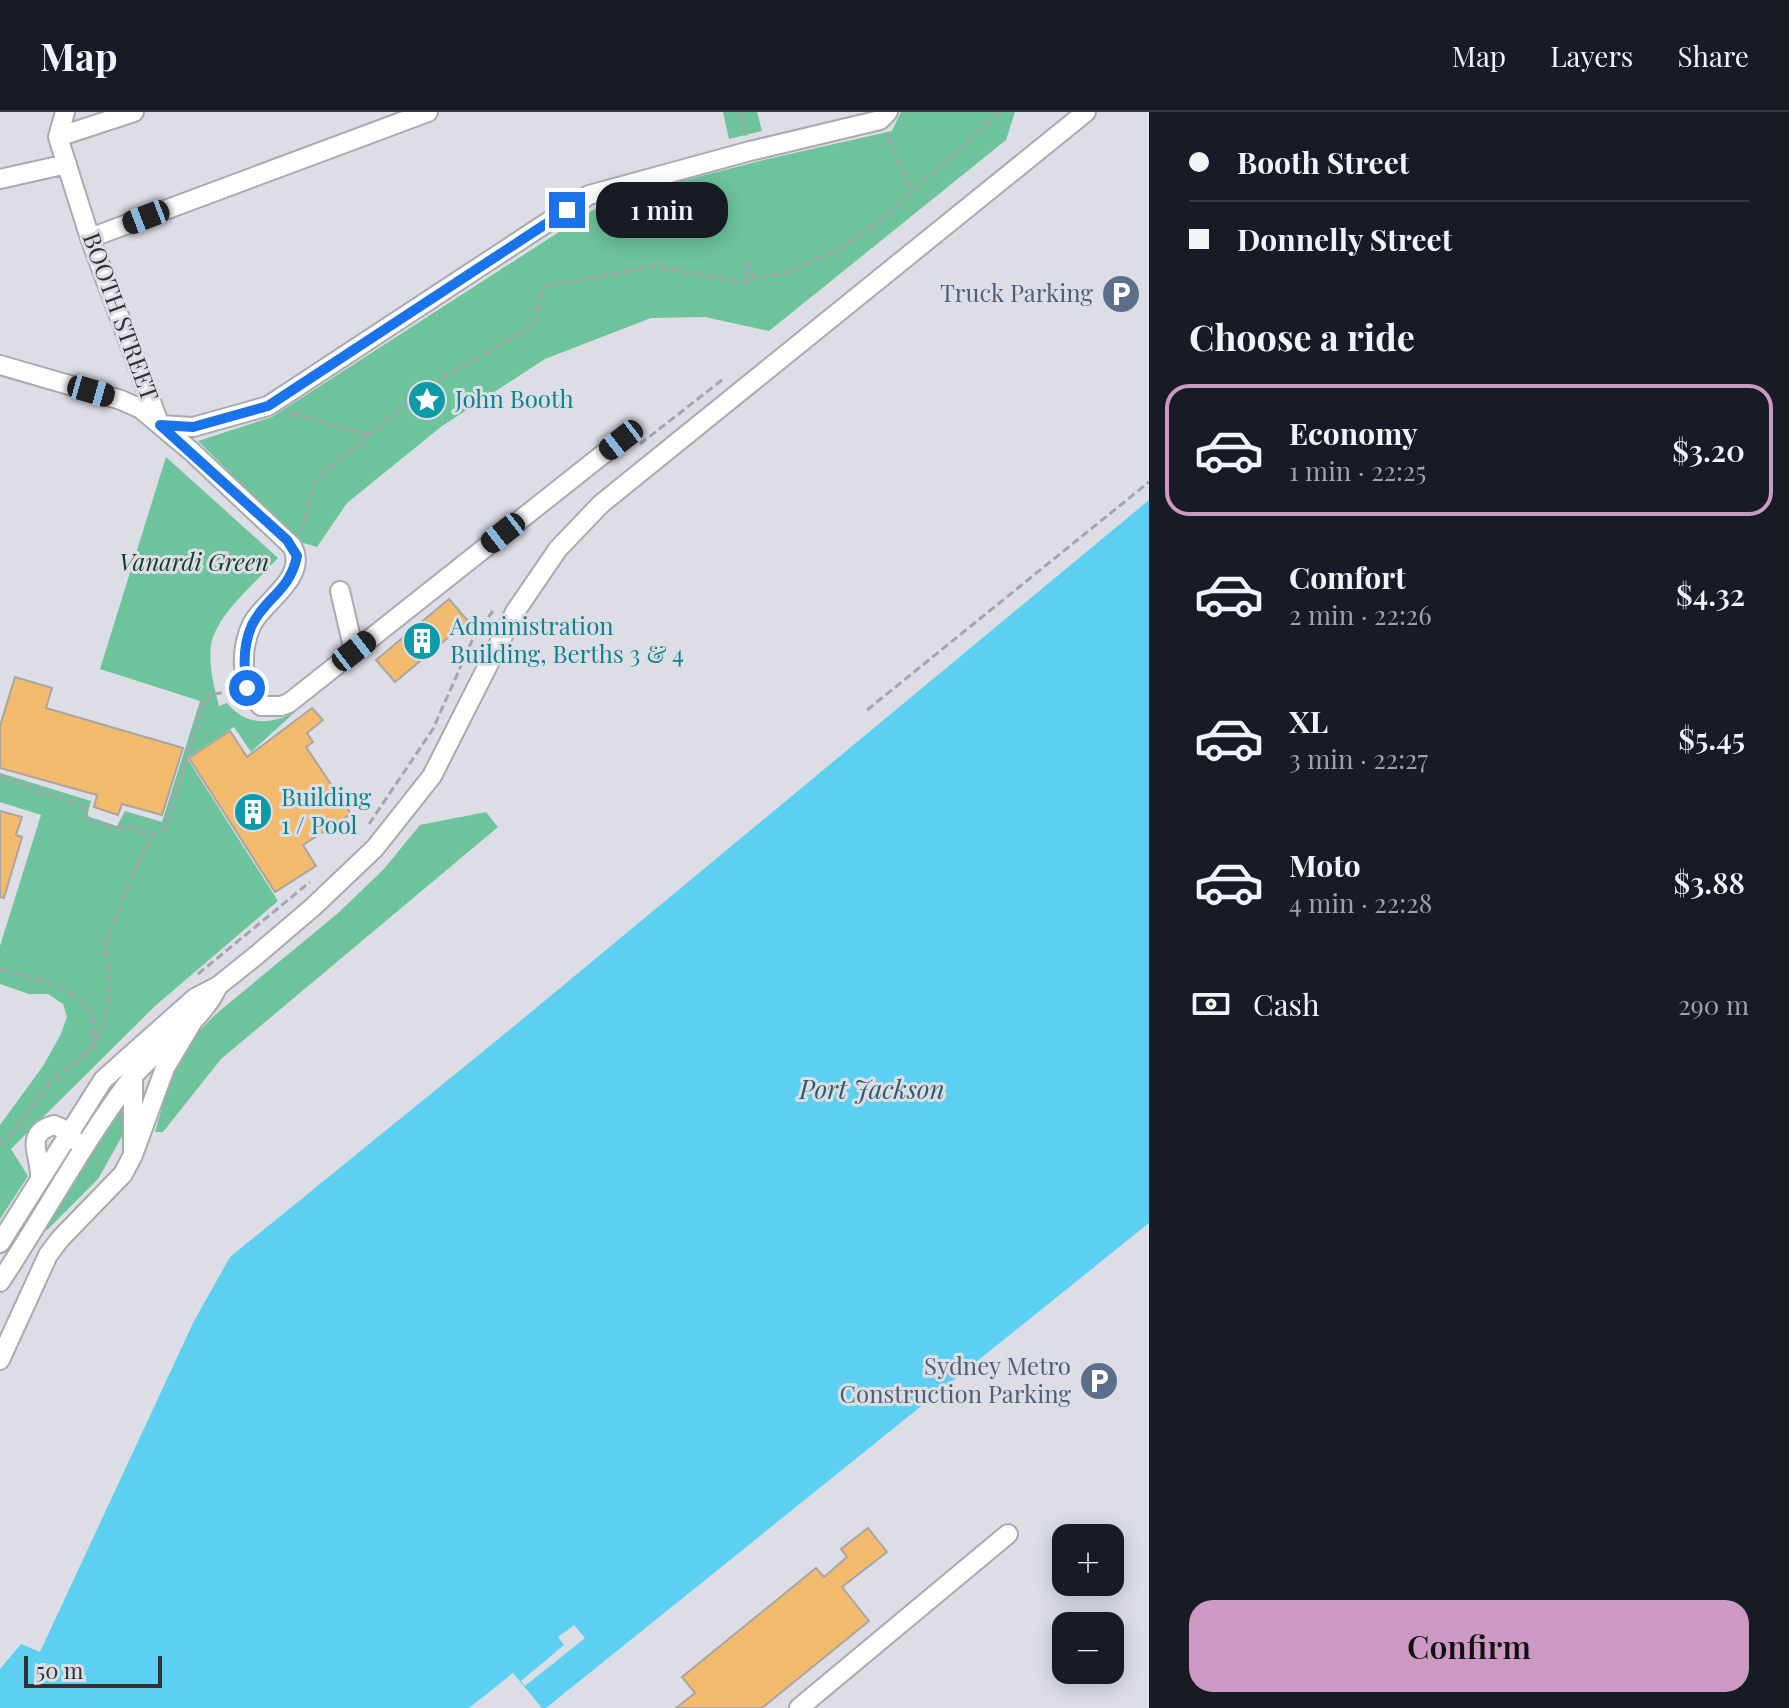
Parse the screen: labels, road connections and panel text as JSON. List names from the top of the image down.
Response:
{
  "streets": {
    "street": ["BOOTH STREET"]
  },
  "water": ["Port Jackson"],
  "parks": ["Vanardi Green"],
  "places": {
    "parking": ["Truck Parking", "Sydney Metro Construction Parking"],
    "place": ["John Booth"],
    "building": ["Administration Building, Berths 3 & 4", "Building 1 / Pool"]
  },
  "scale_bar": "50 m",
  "page": {
    "header": "Map",
    "nav": ["Map", "Layers", "Share"],
    "banner": ["Booth Street", "Donnelly Street"],
    "bubble": "1 min",
    "heading": "Choose a ride",
    "list": [
      {
        "name": "Economy",
        "note": "1 min · 22:25",
        "value": "$3.20"
      },
      {
        "name": "Comfort",
        "note": "2 min · 22:26",
        "value": "$4.32"
      },
      {
        "name": "XL",
        "note": "3 min · 22:27",
        "value": "$5.45"
      },
      {
        "name": "Moto",
        "note": "4 min · 22:28",
        "value": "$3.88"
      }
    ],
    "pay": ["Cash", "290 m"],
    "map_buttons": ["+", "−"],
    "buttons": "Confirm",
    "scale": "50 m"
  }
}
